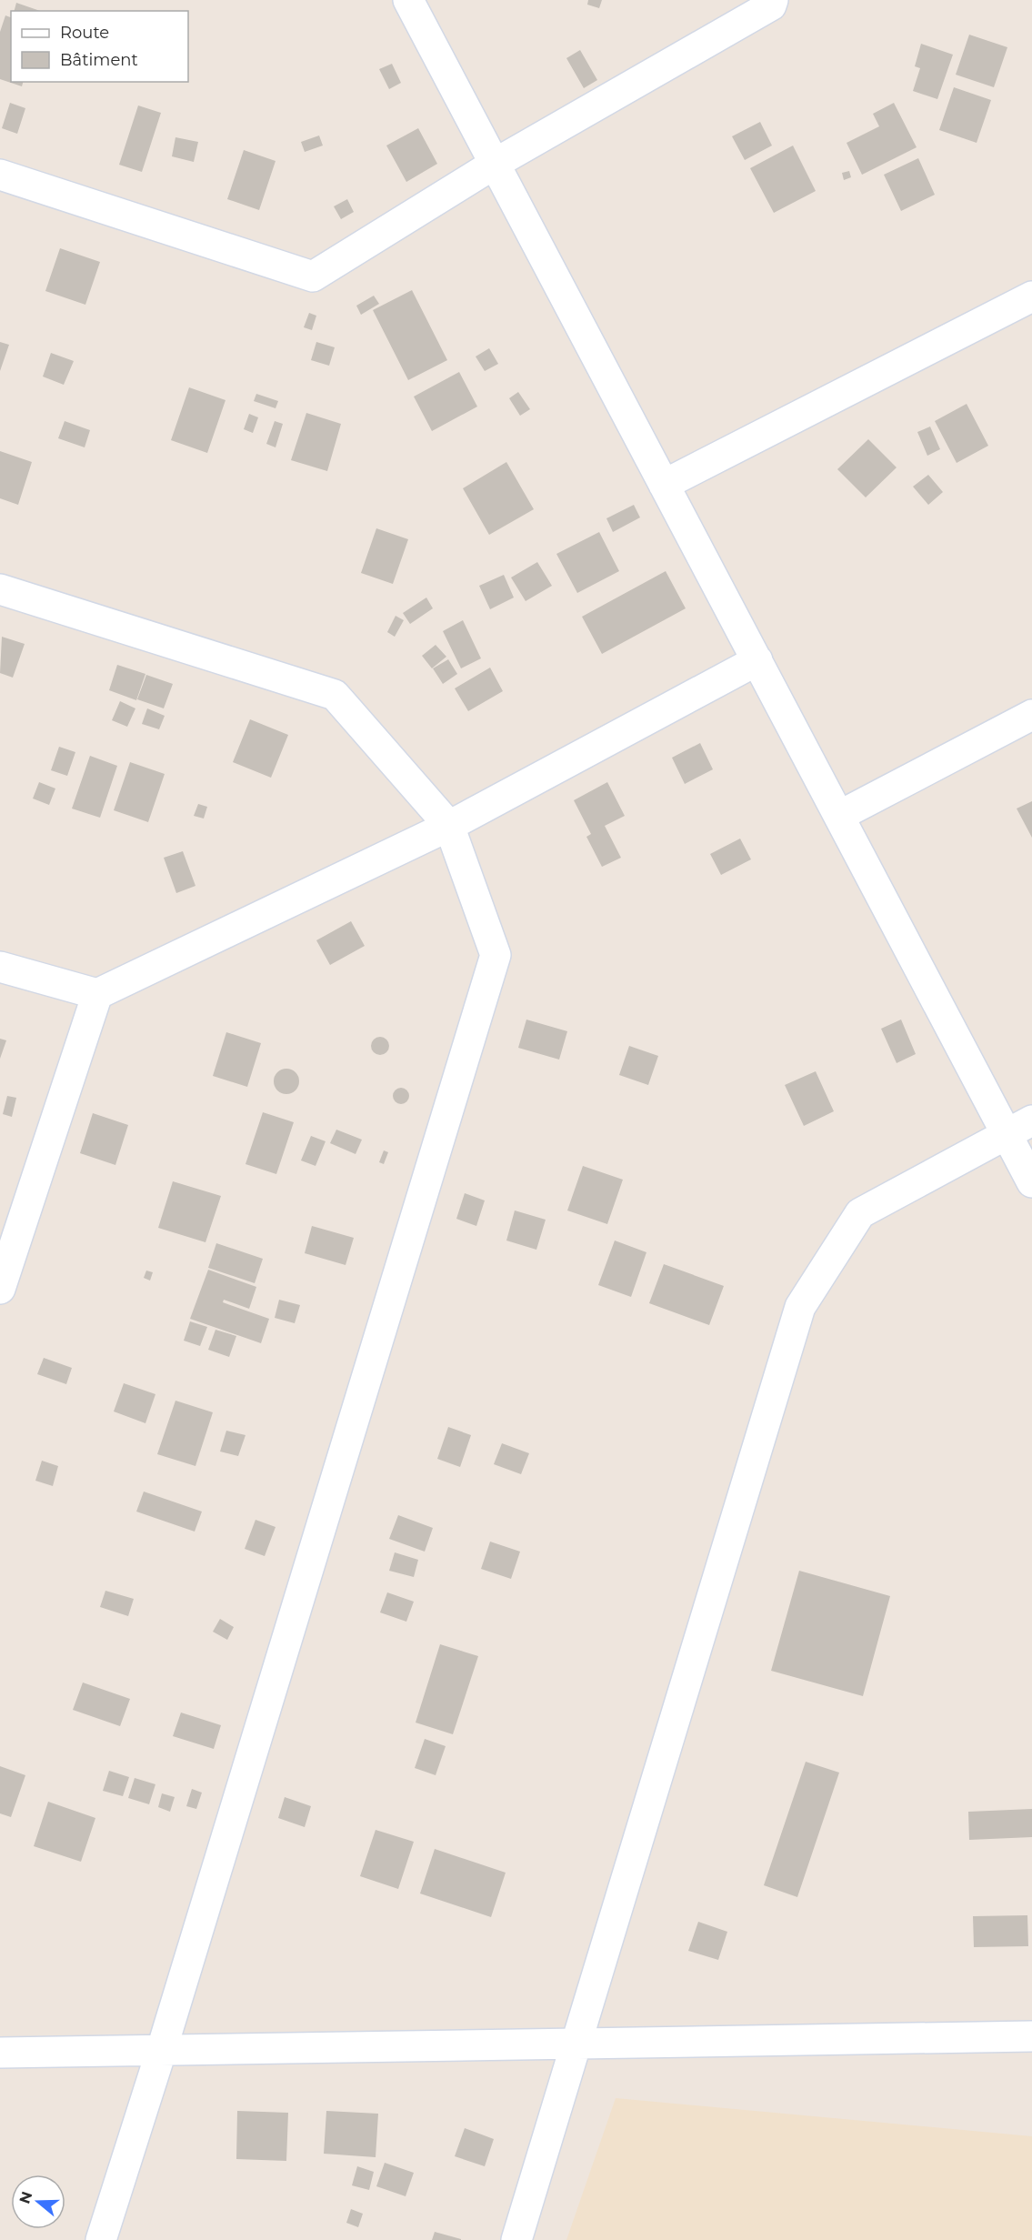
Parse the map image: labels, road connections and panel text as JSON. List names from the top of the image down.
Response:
{
  "legend": ["Route", "Bâtiment"],
  "north": "left"
}
